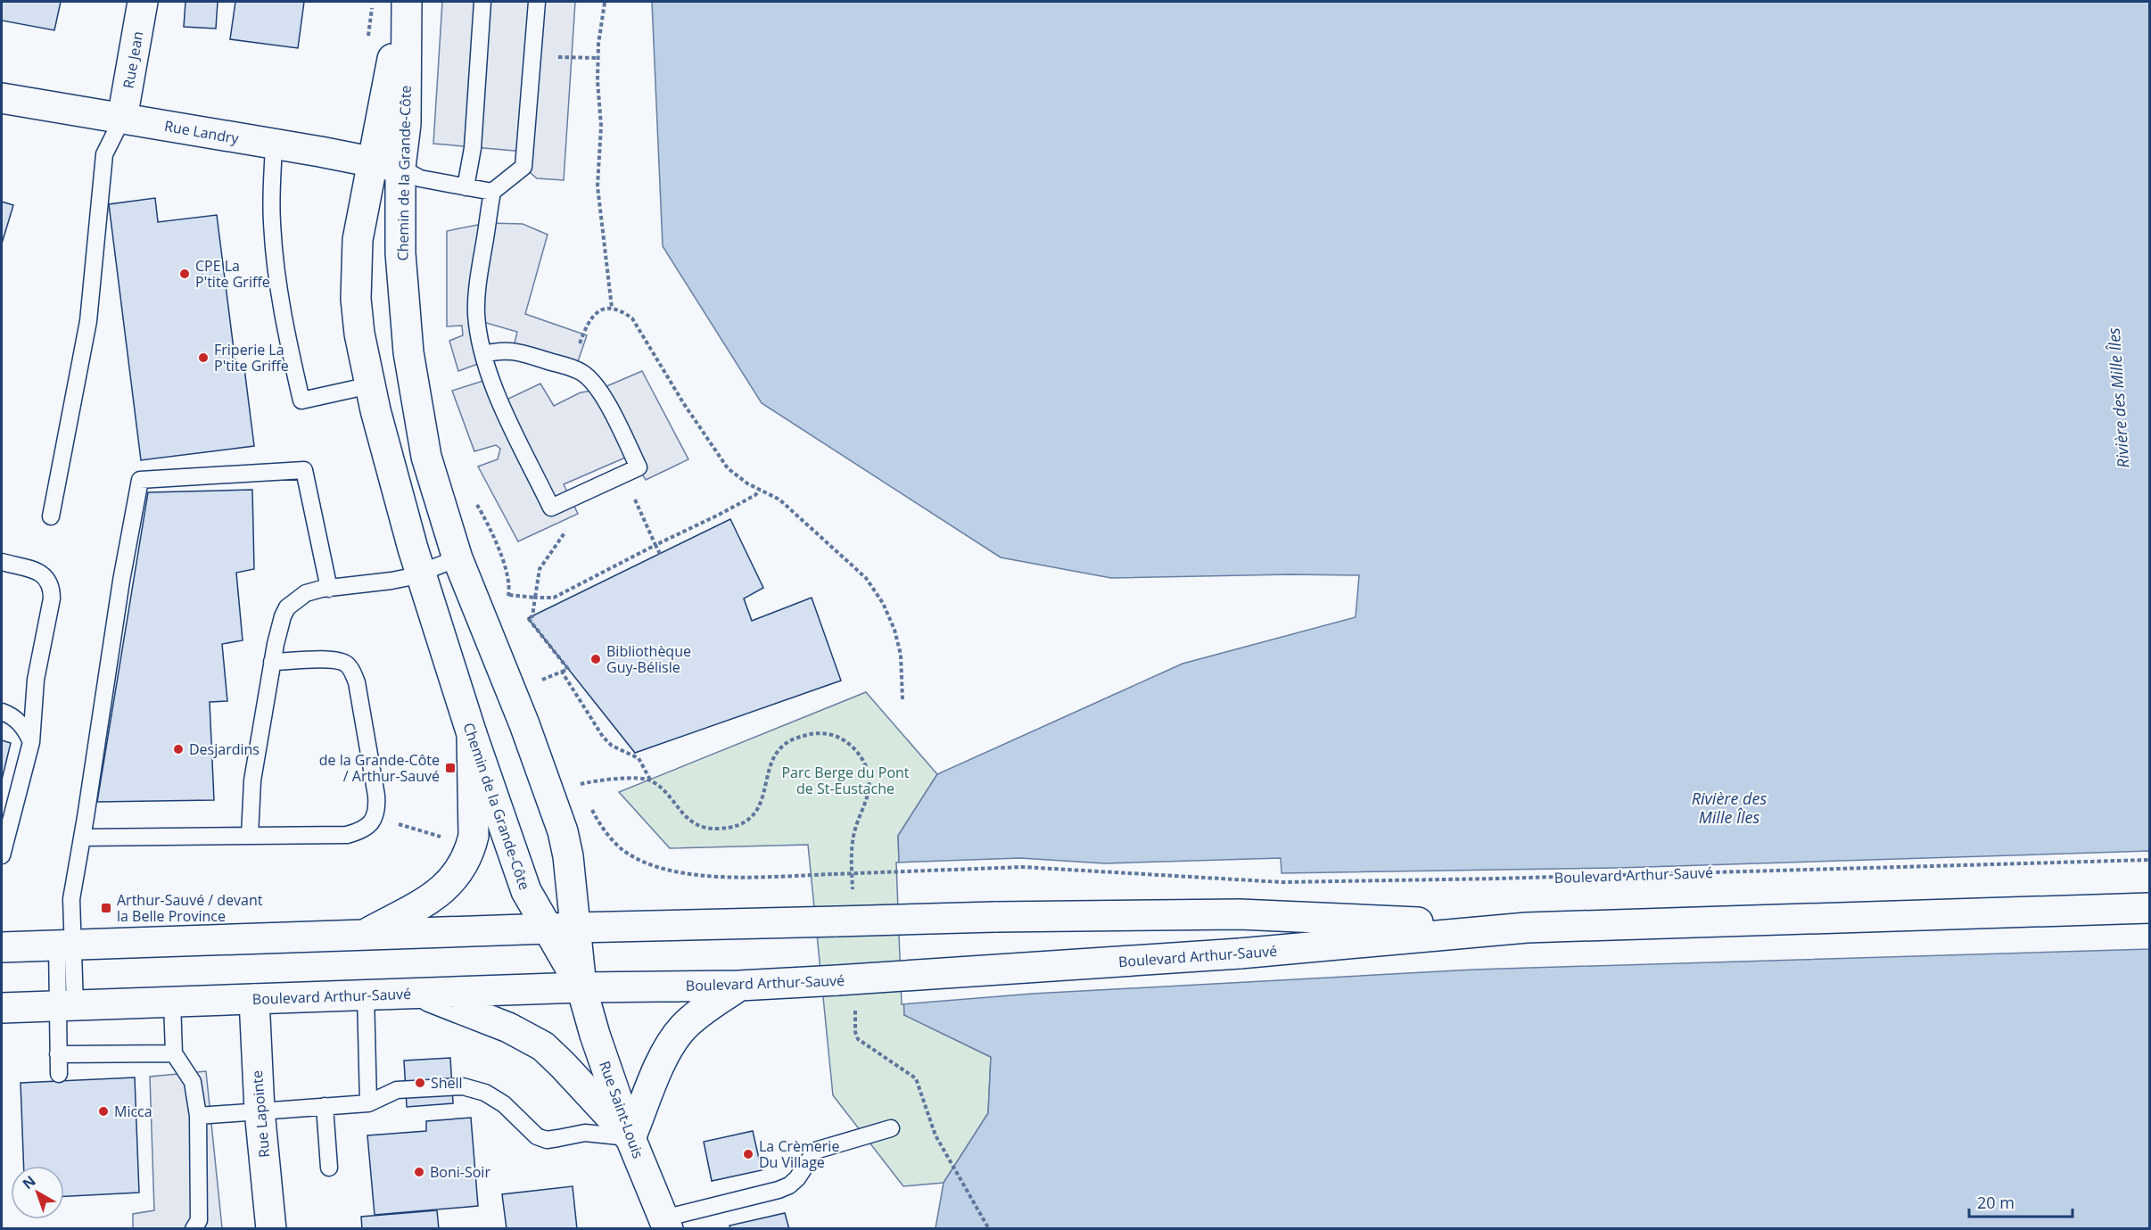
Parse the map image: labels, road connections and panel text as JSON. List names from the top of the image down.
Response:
{
  "streets": {
    "main road": [
      "Rue Jean",
      "Rue Landry",
      "Chemin de la Grande-Côte",
      "Boulevard Arthur-Sauvé",
      "Rue Saint-Louis",
      "Rue Lapointe"
    ]
  },
  "crossings": [
    ["Rue Jean", "Rue Landry"],
    ["Rue Landry", "Chemin de la Grande-Côte"],
    ["Chemin de la Grande-Côte", "Boulevard Arthur-Sauvé"],
    ["Chemin de la Grande-Côte", "Rue Saint-Louis"],
    ["Boulevard Arthur-Sauvé", "Rue Saint-Louis"],
    ["Boulevard Arthur-Sauvé", "Rue Lapointe"]
  ],
  "water": ["Rivière des Mille Îles"],
  "parks": ["Parc Berge du Pont de St-Eustache"],
  "places": {
    "other": [
      "CPE La P'tite Griffe",
      "Friperie La P'tite Griffe",
      "Bibliothèque Guy-Bélisle",
      "Desjardins",
      "Shell",
      "Micca",
      "La Crèmerie Du Village",
      "Boni-Soir"
    ],
    "transit": ["de la Grande-Côte / Arthur-Sauvé", "Arthur-Sauvé / devant la Belle Province"]
  },
  "scale_bar": "20 m",
  "north": "top left"
}
